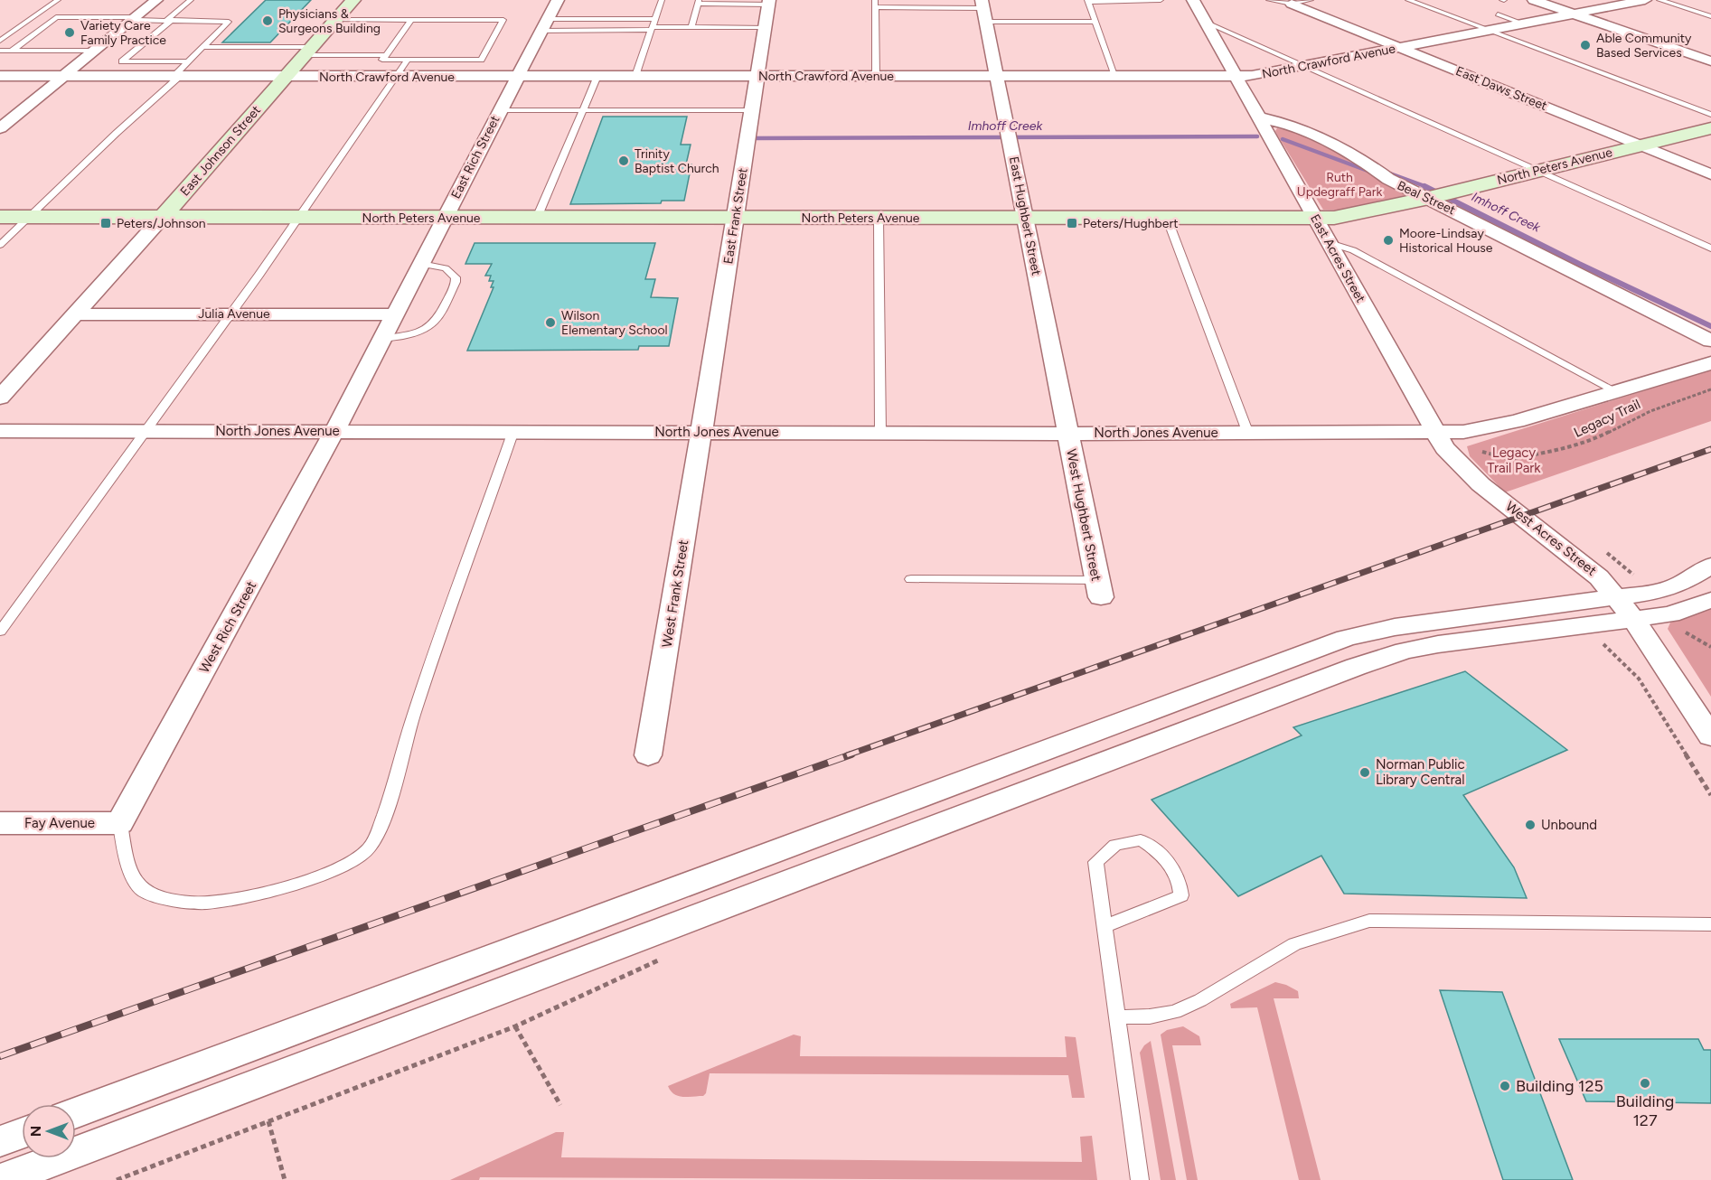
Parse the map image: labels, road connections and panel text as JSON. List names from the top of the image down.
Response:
{
  "streets": {
    "street": [
      "North Crawford Avenue",
      "East Daws Street",
      "East Johnson Street",
      "East Rich Street",
      "North Peters Avenue",
      "Beal Street",
      "East Frank Street",
      "East Hughbert Street",
      "East Acres Street",
      "Julia Avenue",
      "North Jones Avenue",
      "West Hughbert Street",
      "West Acres Street",
      "West Frank Street",
      "West Rich Street",
      "Fay Avenue"
    ],
    "path": ["Legacy Trail"]
  },
  "crossings": [
    ["North Crawford Avenue", "East Daws Street"],
    ["North Crawford Avenue", "East Johnson Street"],
    ["North Crawford Avenue", "East Rich Street"],
    ["North Crawford Avenue", "East Frank Street"],
    ["North Crawford Avenue", "East Hughbert Street"],
    ["North Crawford Avenue", "East Acres Street"],
    ["East Daws Street", "North Peters Avenue"],
    ["East Johnson Street", "North Peters Avenue"],
    ["East Johnson Street", "Julia Avenue"],
    ["East Rich Street", "North Peters Avenue"],
    ["East Rich Street", "Julia Avenue"],
    ["East Rich Street", "North Jones Avenue"],
    ["East Rich Street", "West Rich Street"],
    ["North Peters Avenue", "Beal Street"],
    ["North Peters Avenue", "East Frank Street"],
    ["North Peters Avenue", "East Hughbert Street"],
    ["North Peters Avenue", "East Acres Street"],
    ["Beal Street", "East Acres Street"],
    ["East Frank Street", "North Jones Avenue"],
    ["East Frank Street", "West Frank Street"],
    ["East Hughbert Street", "North Jones Avenue"],
    ["East Hughbert Street", "West Hughbert Street"],
    ["East Acres Street", "North Jones Avenue"],
    ["East Acres Street", "West Acres Street"],
    ["North Jones Avenue", "West Hughbert Street"],
    ["North Jones Avenue", "West Acres Street"],
    ["North Jones Avenue", "West Frank Street"],
    ["North Jones Avenue", "West Rich Street"],
    ["West Rich Street", "Fay Avenue"]
  ],
  "water": ["Imhoff Creek"],
  "parks": ["Ruth Updegraff Park", "Legacy Trail Park"],
  "places": {
    "other": [
      "Physicians & Surgeons Building",
      "Variety Care Family Practice",
      "Able Community Based Services",
      "Trinity Baptist Church",
      "Moore-Lindsay Historical House",
      "Wilson Elementary School",
      "Norman Public Library Central",
      "Unbound",
      "Building 127",
      "Building 125"
    ],
    "transit": ["Peters/Johnson", "Peters/Hughbert"]
  },
  "north": "left"
}
